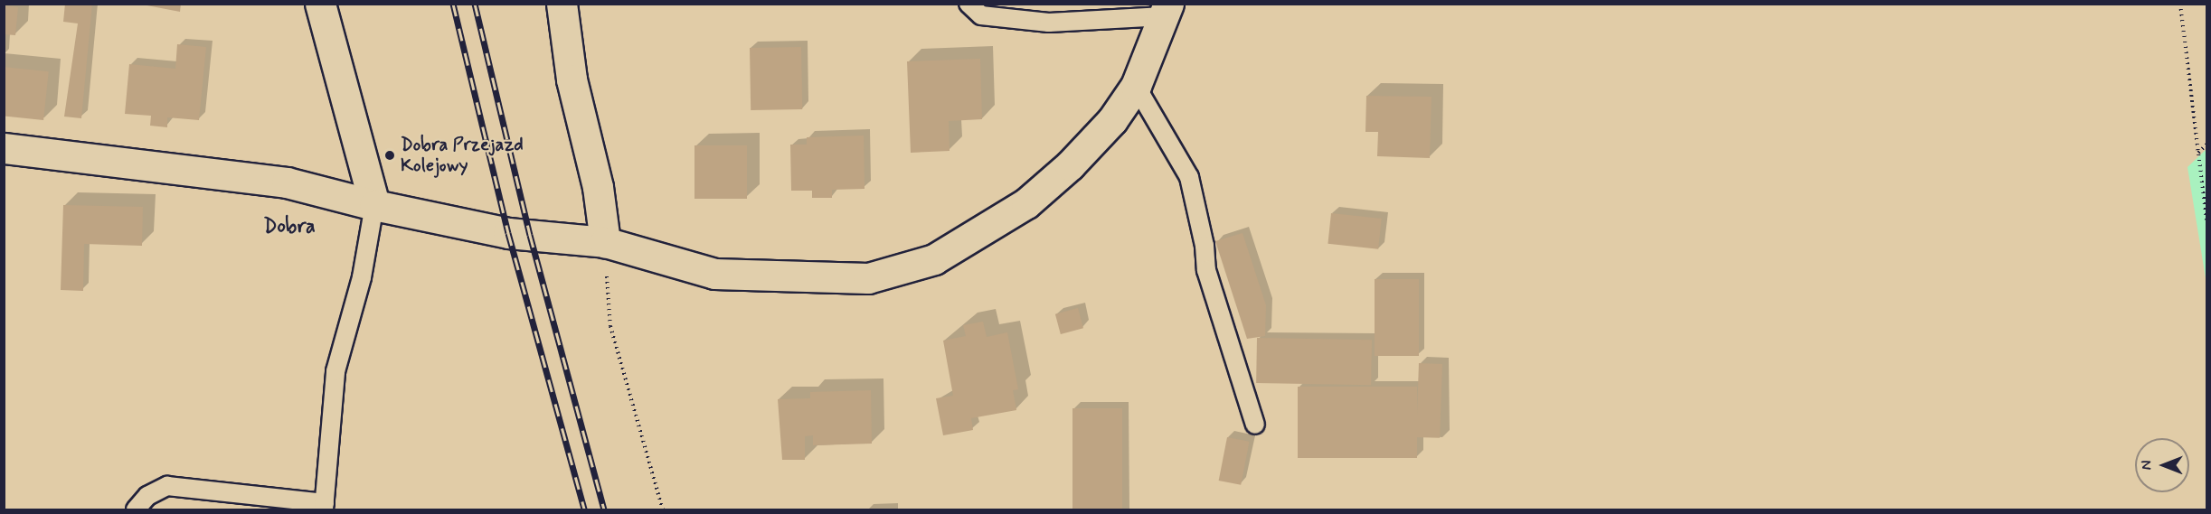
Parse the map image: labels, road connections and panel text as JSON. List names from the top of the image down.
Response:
{
  "districts": ["Dobra"],
  "places": ["Dobra Przejazd Kolejowy"],
  "north": "left"
}
